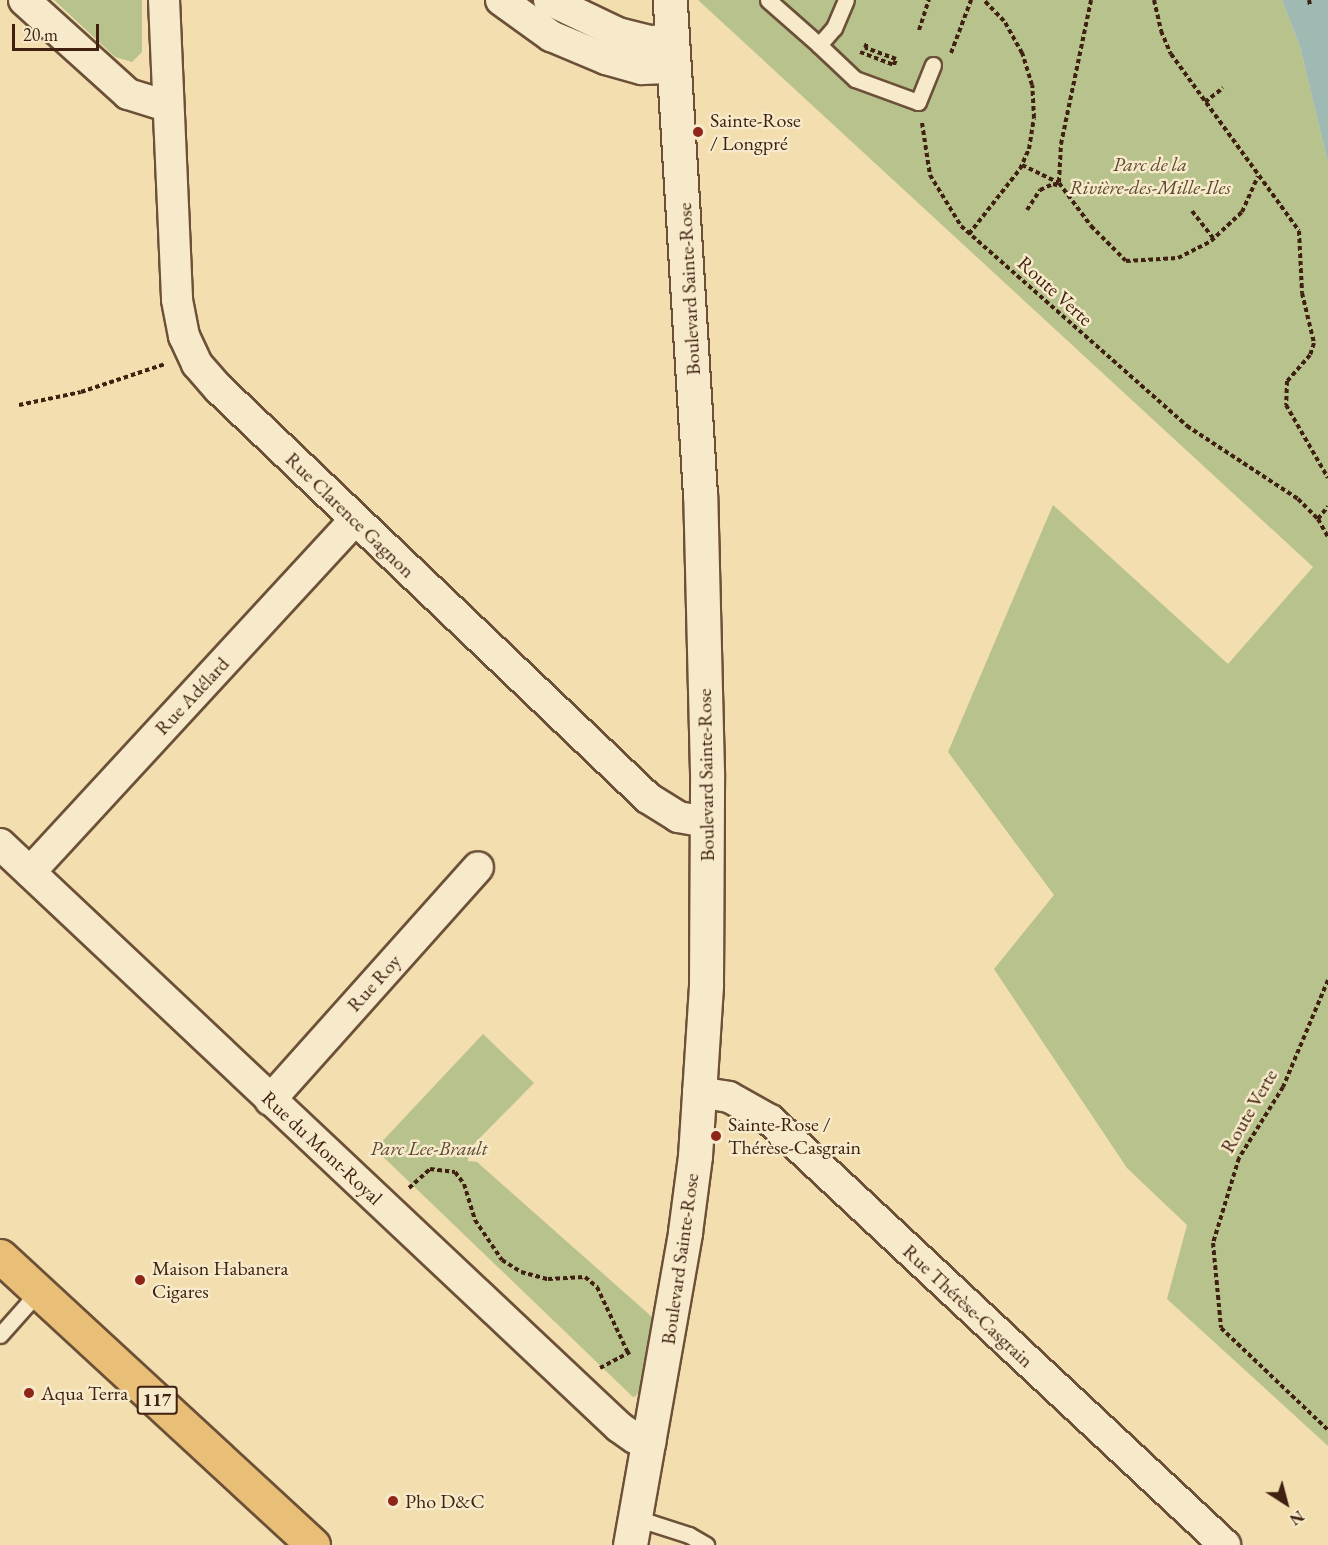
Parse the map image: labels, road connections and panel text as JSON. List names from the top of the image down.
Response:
{
  "streets": {
    "main road": ["117"],
    "street": [
      "Boulevard Sainte-Rose",
      "Rue Clarence Gagnon",
      "Rue Adélard",
      "Rue Roy",
      "Rue du Mont-Royal",
      "Rue Thérèse-Casgrain"
    ],
    "path": ["Route Verte"]
  },
  "crossings": [
    ["Boulevard Sainte-Rose", "Rue Clarence Gagnon"],
    ["Boulevard Sainte-Rose", "Rue du Mont-Royal"],
    ["Boulevard Sainte-Rose", "Rue Thérèse-Casgrain"],
    ["Rue Clarence Gagnon", "Rue Adélard"],
    ["Rue Adélard", "Rue du Mont-Royal"],
    ["Rue Roy", "Rue du Mont-Royal"]
  ],
  "parks": ["Parc de la Rivière-des-Mille-Iles", "Parc Lee-Brault"],
  "places": [
    "Sainte-Rose / Longpré",
    "Sainte-Rose / Thérèse-Casgrain",
    "Maison Habanera Cigares",
    "Aqua Terra",
    "Pho D&C"
  ],
  "scale_bar": "20 m",
  "north": "bottom right"
}
